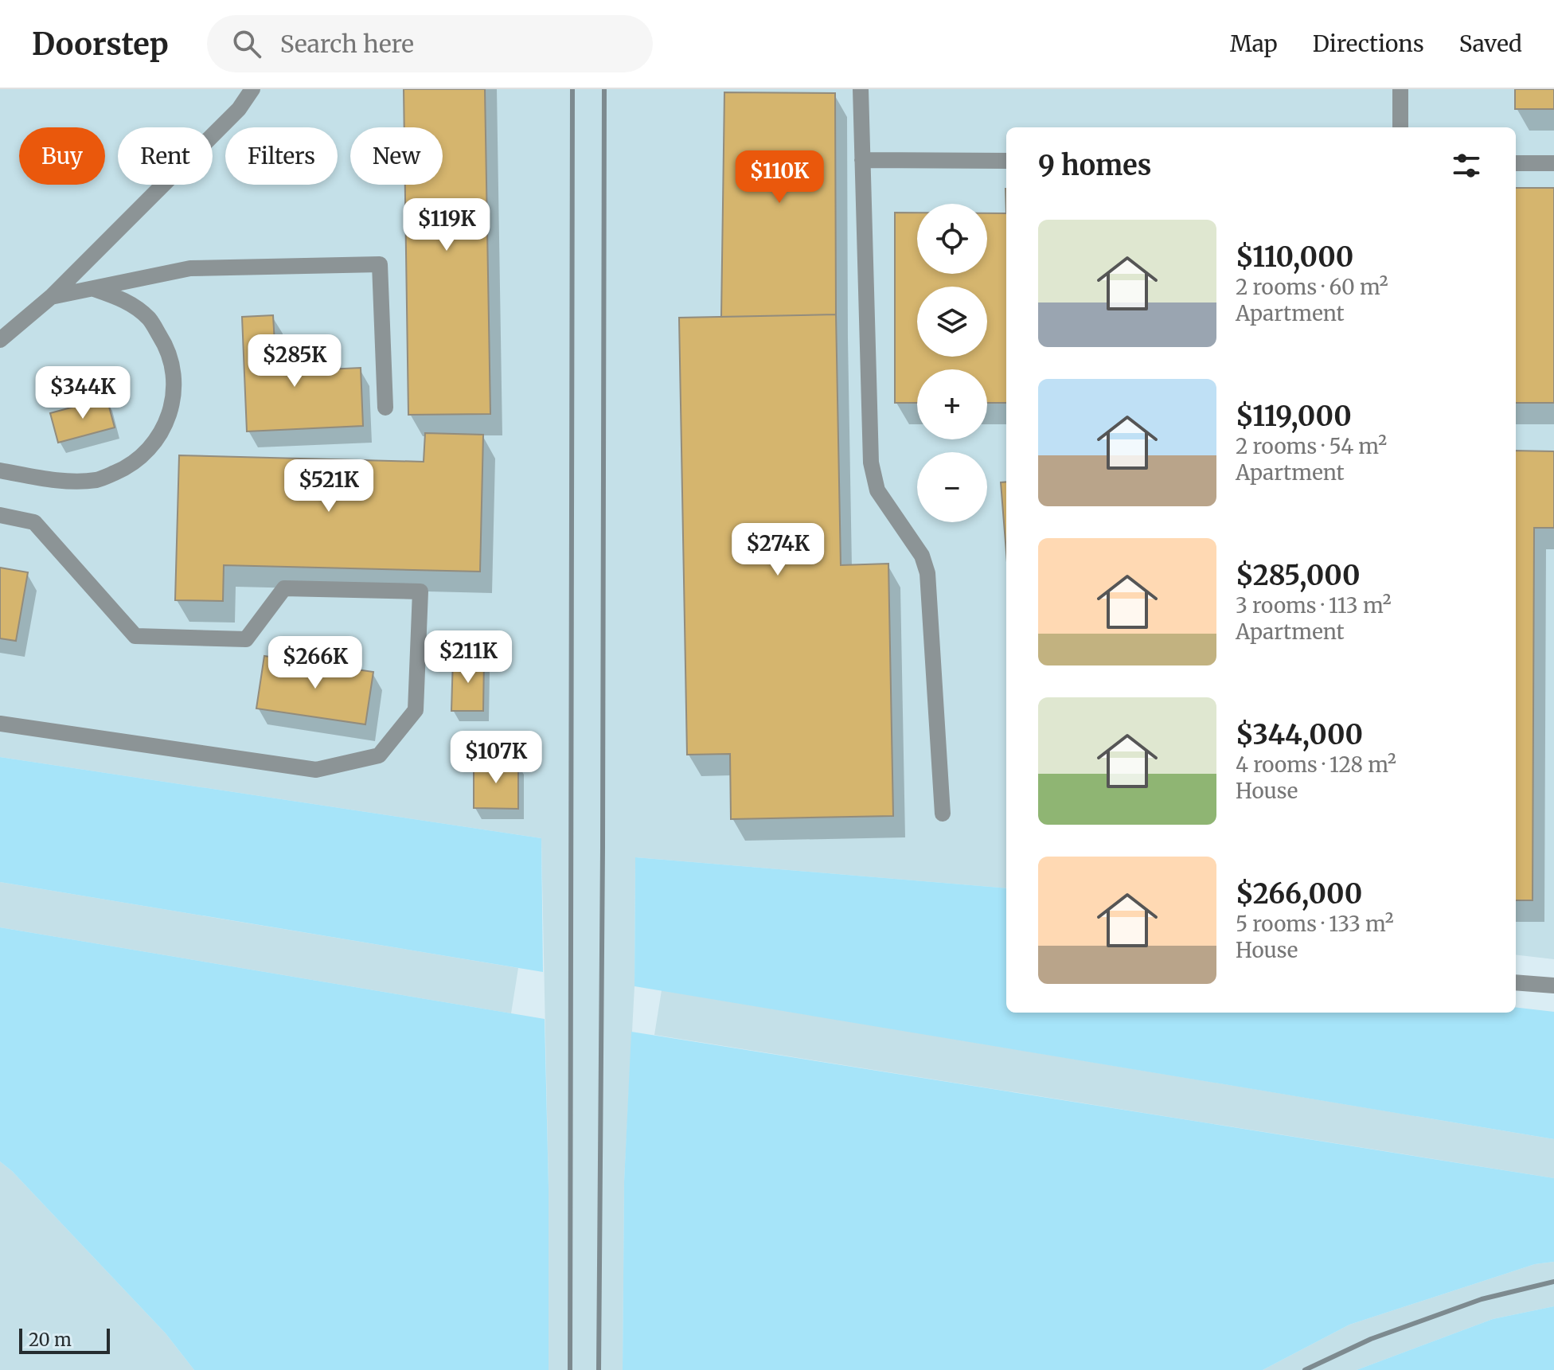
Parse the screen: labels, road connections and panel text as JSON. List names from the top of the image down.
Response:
{
  "scale_bar": "20 m",
  "page": {
    "header": "Doorstep",
    "search": "Search here",
    "nav": ["Map", "Directions", "Saved"],
    "chip": [
      "Buy",
      "Rent",
      "Filters",
      "New"
    ],
    "heading": "9 homes",
    "price": [
      "$110K",
      "$119K",
      "$285K",
      "$344K",
      "$521K",
      "$274K",
      "$211K",
      "$266K",
      "$107K"
    ],
    "map_buttons": ["+", "−"],
    "list": [
      {
        "name": "$110,000",
        "note": "2 rooms · 60 m² · Apartment"
      },
      {
        "name": "$119,000",
        "note": "2 rooms · 54 m² · Apartment"
      },
      {
        "name": "$285,000",
        "note": "3 rooms · 113 m² · Apartment"
      },
      {
        "name": "$344,000",
        "note": "4 rooms · 128 m² · House"
      },
      {
        "name": "$266,000",
        "note": "5 rooms · 133 m² · House"
      }
    ],
    "scale": "20 m"
  }
}
